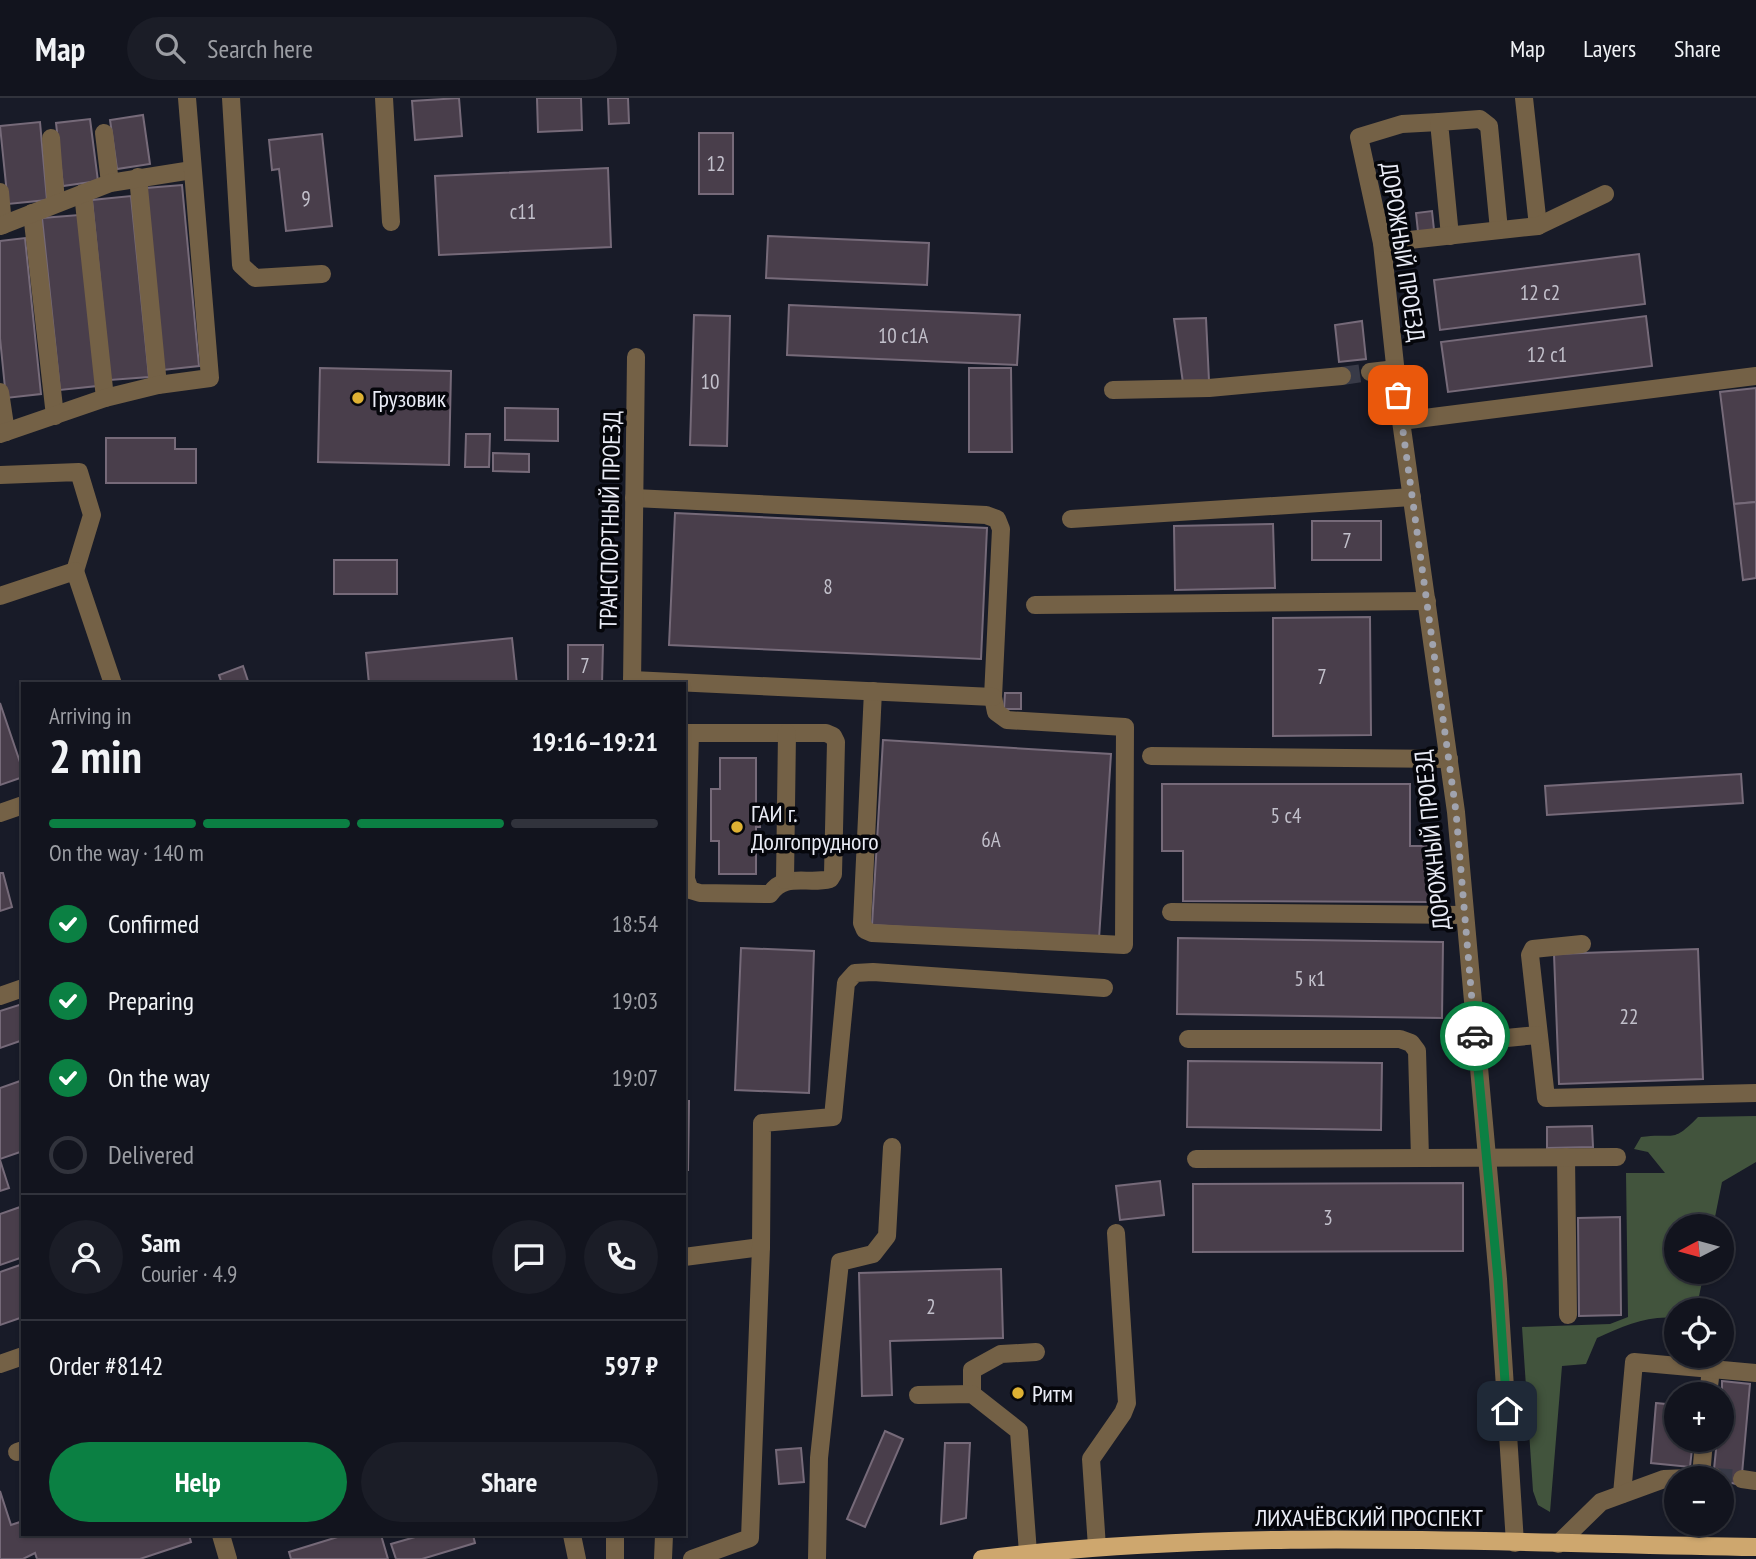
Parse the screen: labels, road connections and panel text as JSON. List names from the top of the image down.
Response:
{
  "streets": {
    "main road": ["ЛИХАЧЁВСКИЙ ПРОСПЕКТ"],
    "street": ["ДОРОЖНЫЙ ПРОЕЗД", "ТРАНСПОРТНЫЙ ПРОЕЗД"]
  },
  "crossings": [
    ["ДОРОЖНЫЙ ПРОЕЗД", "ЛИХАЧЁВСКИЙ ПРОСПЕКТ"]
  ],
  "places": ["Грузовик", "ГАИ г. Долгопрудного", "Ритм"],
  "house_numbers": [
    "12",
    "9",
    "с11",
    "12 с2",
    "10 с1А",
    "12 с1",
    "10",
    "7",
    "8",
    "7",
    "7",
    "5 с4",
    "6А",
    "5 к1",
    "22",
    "3",
    "2"
  ],
  "north": "left",
  "page": {
    "header": "Map",
    "search": "Search here",
    "nav": ["Map", "Layers", "Share"],
    "heading": ["2 min", "Arriving in", "19:16–19:21"],
    "panel": [
      "Sam",
      "Courier · 4.9",
      "Order #8142",
      "597 ₽"
    ],
    "bar": "On the way · 140 m",
    "list": [
      ["Confirmed", "18:54"],
      ["Preparing", "19:03"],
      ["On the way", "19:07"],
      "Delivered"
    ],
    "map_buttons": ["+", "−"],
    "buttons": ["Help", "Share"]
  }
}
